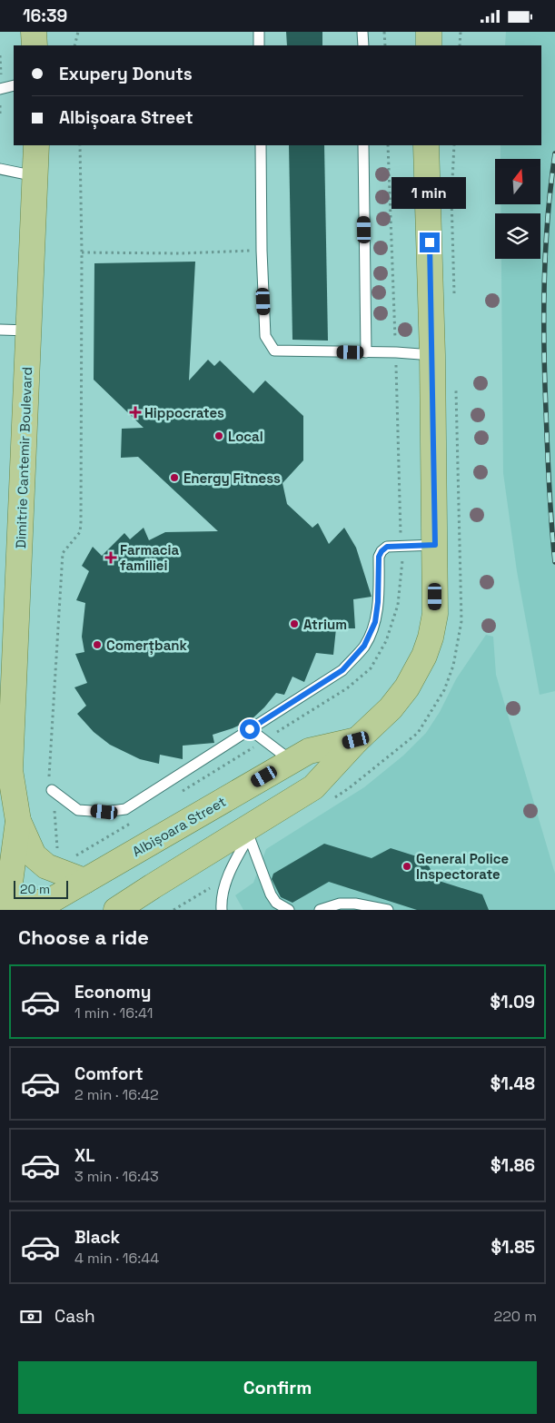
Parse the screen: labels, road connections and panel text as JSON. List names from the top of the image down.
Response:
{
  "streets": {
    "main road": ["Dimitrie Cantemir Boulevard", "Albișoara Street"]
  },
  "crossings": [
    ["Dimitrie Cantemir Boulevard", "Albișoara Street"]
  ],
  "places": {
    "health": ["Hippocrates", "Farmacia familiei"],
    "other": [
      "Local",
      "Energy Fitness",
      "Atrium",
      "Comerțbank",
      "General Police Inspectorate"
    ]
  },
  "scale_bar": "20 m",
  "north": "top",
  "page": {
    "status": "16:39",
    "banner": ["Exupery Donuts", "Albișoara Street"],
    "bubble": "1 min",
    "scale": "20 m",
    "heading": "Choose a ride",
    "list": [
      {
        "name": "Economy",
        "note": "1 min · 16:41",
        "value": "$1.09"
      },
      {
        "name": "Comfort",
        "note": "2 min · 16:42",
        "value": "$1.48"
      },
      {
        "name": "XL",
        "note": "3 min · 16:43",
        "value": "$1.86"
      },
      {
        "name": "Black",
        "note": "4 min · 16:44",
        "value": "$1.85"
      }
    ],
    "pay": ["Cash", "220 m"],
    "buttons": "Confirm"
  }
}
